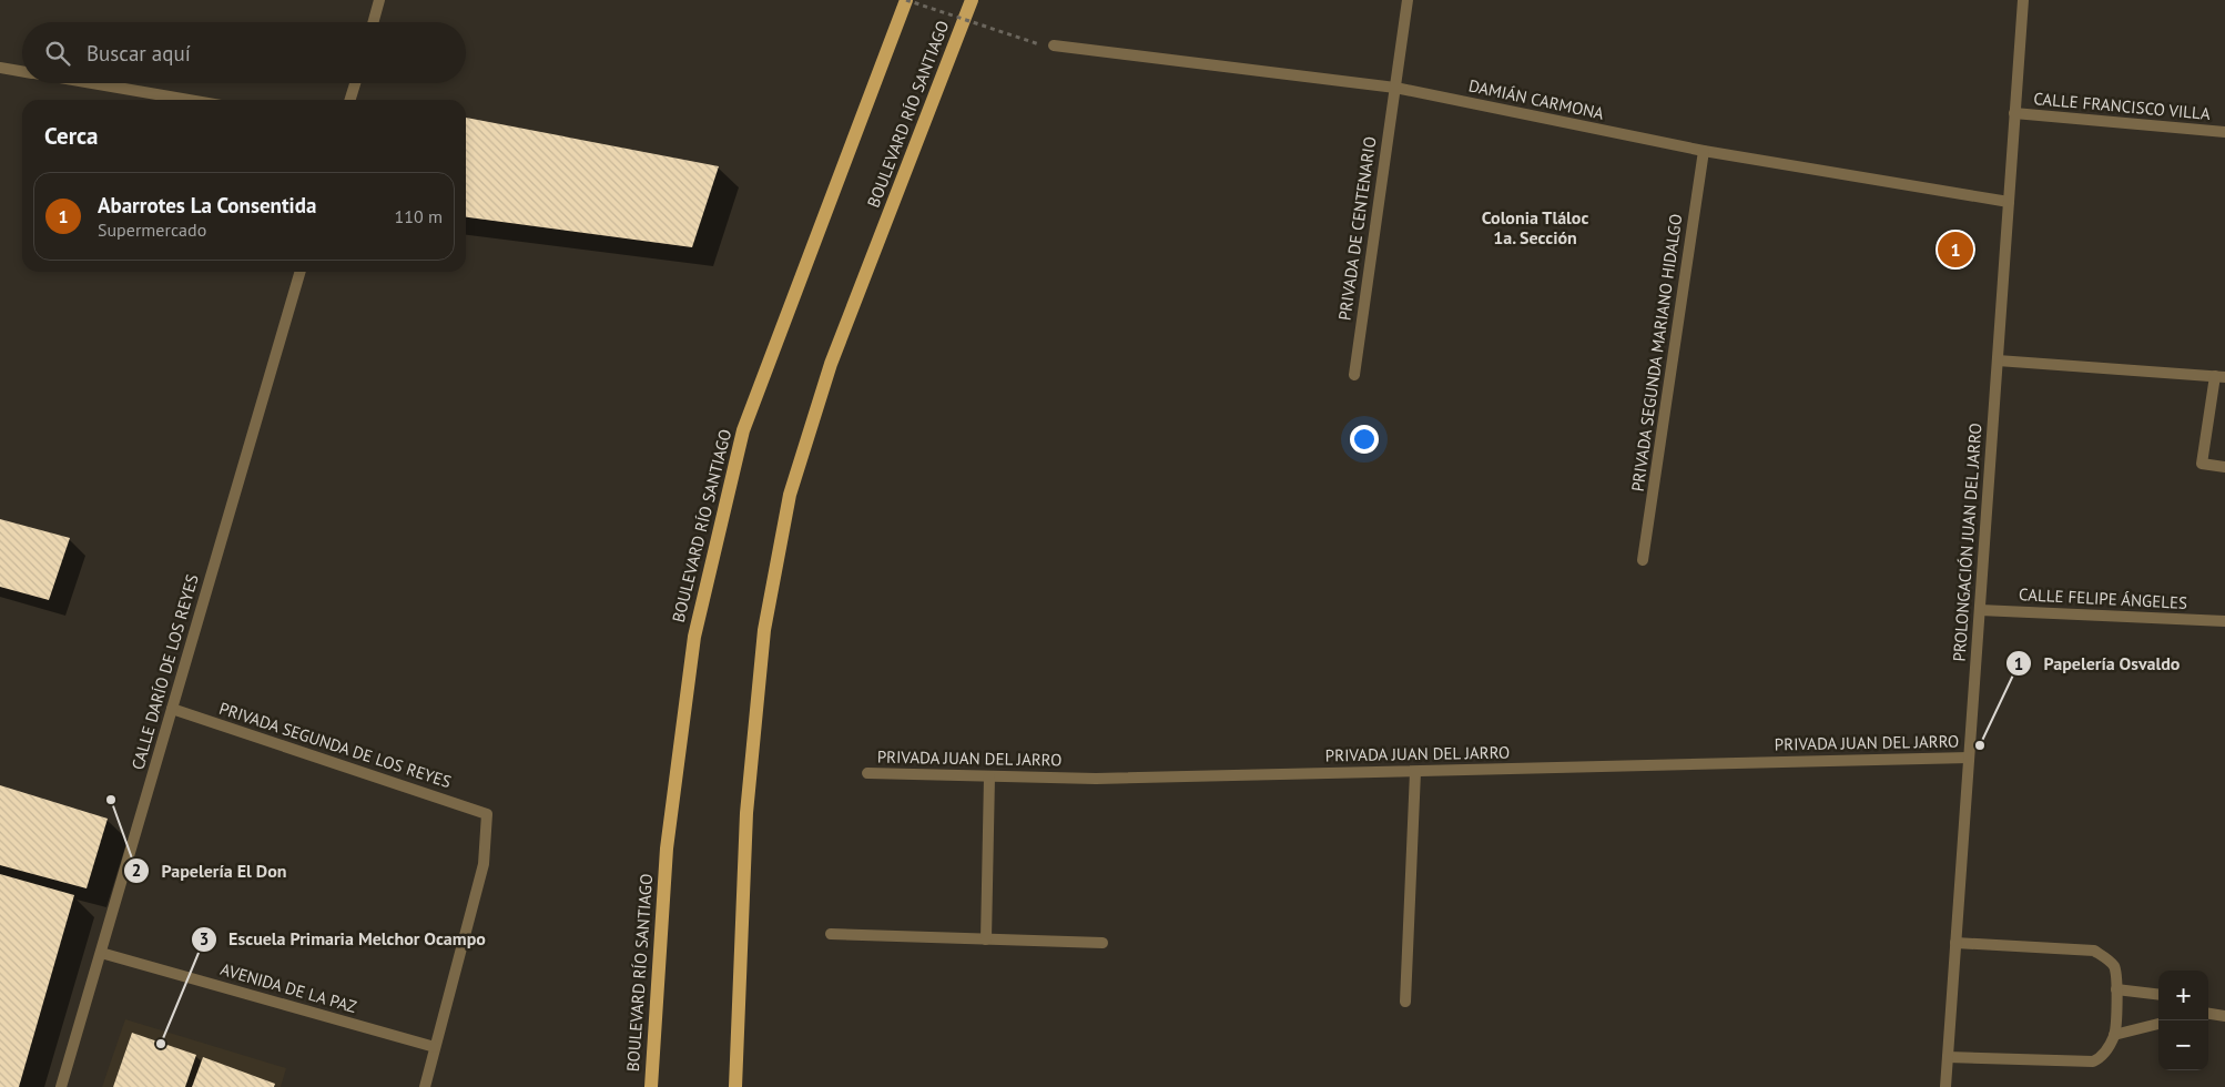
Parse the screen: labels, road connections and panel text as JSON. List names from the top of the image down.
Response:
{
  "streets": {
    "main road": ["BOULEVARD RÍO SANTIAGO"],
    "street": [
      "DAMIÁN CARMONA",
      "CALLE FRANCISCO VILLA",
      "PRIVADA DE CENTENARIO",
      "PRIVADA SEGUNDA MARIANO HIDALGO",
      "PROLONGACIÓN JUAN DEL JARRO",
      "CALLE FELIPE ÁNGELES",
      "CALLE DARÍO DE LOS REYES",
      "PRIVADA JUAN DEL JARRO",
      "PRIVADA SEGUNDA DE LOS REYES",
      "AVENIDA DE LA PAZ"
    ]
  },
  "crossings": [
    ["DAMIÁN CARMONA", "PRIVADA DE CENTENARIO"],
    ["DAMIÁN CARMONA", "PRIVADA SEGUNDA MARIANO HIDALGO"],
    ["DAMIÁN CARMONA", "PROLONGACIÓN JUAN DEL JARRO"],
    ["CALLE FRANCISCO VILLA", "PROLONGACIÓN JUAN DEL JARRO"],
    ["PROLONGACIÓN JUAN DEL JARRO", "CALLE FELIPE ÁNGELES"],
    ["PROLONGACIÓN JUAN DEL JARRO", "PRIVADA JUAN DEL JARRO"],
    ["CALLE DARÍO DE LOS REYES", "PRIVADA SEGUNDA DE LOS REYES"],
    ["CALLE DARÍO DE LOS REYES", "AVENIDA DE LA PAZ"],
    ["PRIVADA SEGUNDA DE LOS REYES", "AVENIDA DE LA PAZ"]
  ],
  "districts": ["Colonia Tláloc 1a. Sección"],
  "places": ["Papelería Osvaldo", "Papelería El Don", "Escuela Primaria Melchor Ocampo"],
  "page": {
    "search": "Buscar aquí",
    "heading": "Cerca",
    "list": [
      {
        "mark": "1",
        "name": "Abarrotes La Consentida",
        "note": "Supermercado",
        "value": "110 m"
      }
    ],
    "pins": "1",
    "map_buttons": ["+", "−"]
  }
}
